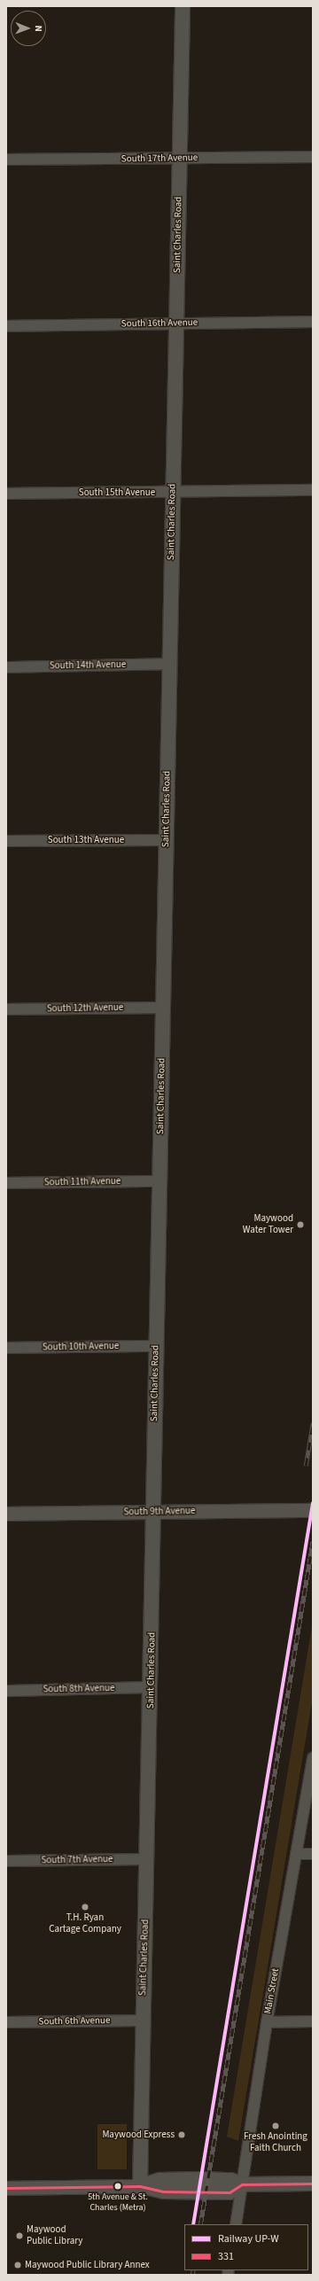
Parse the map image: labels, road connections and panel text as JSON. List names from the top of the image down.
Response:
{
  "streets": {
    "main road": ["Saint Charles Road"],
    "street": [
      "South 17th Avenue",
      "South 16th Avenue",
      "South 15th Avenue",
      "South 14th Avenue",
      "South 13th Avenue",
      "South 12th Avenue",
      "South 11th Avenue",
      "South 10th Avenue",
      "South 9th Avenue",
      "South 8th Avenue",
      "South 7th Avenue",
      "Main Street",
      "South 6th Avenue"
    ]
  },
  "crossings": [
    ["South 17th Avenue", "Saint Charles Road"],
    ["Saint Charles Road", "South 16th Avenue"],
    ["Saint Charles Road", "South 15th Avenue"],
    ["Saint Charles Road", "South 14th Avenue"],
    ["Saint Charles Road", "South 13th Avenue"],
    ["Saint Charles Road", "South 12th Avenue"],
    ["Saint Charles Road", "South 11th Avenue"],
    ["Saint Charles Road", "South 10th Avenue"],
    ["Saint Charles Road", "South 9th Avenue"],
    ["Saint Charles Road", "South 8th Avenue"],
    ["Saint Charles Road", "South 7th Avenue"],
    ["Saint Charles Road", "South 6th Avenue"]
  ],
  "places": [
    "Maywood Water Tower",
    "T.H. Ryan Cartage Company",
    "Fresh Anointing Faith Church",
    "Maywood Express",
    "5th Avenue & St. Charles (Metra)",
    "Maywood Public Library",
    "Maywood Public Library Annex"
  ],
  "lines": ["rail line UP-W", "transit line 331"],
  "legend": ["Railway UP-W", "331"],
  "north": "right"
}
